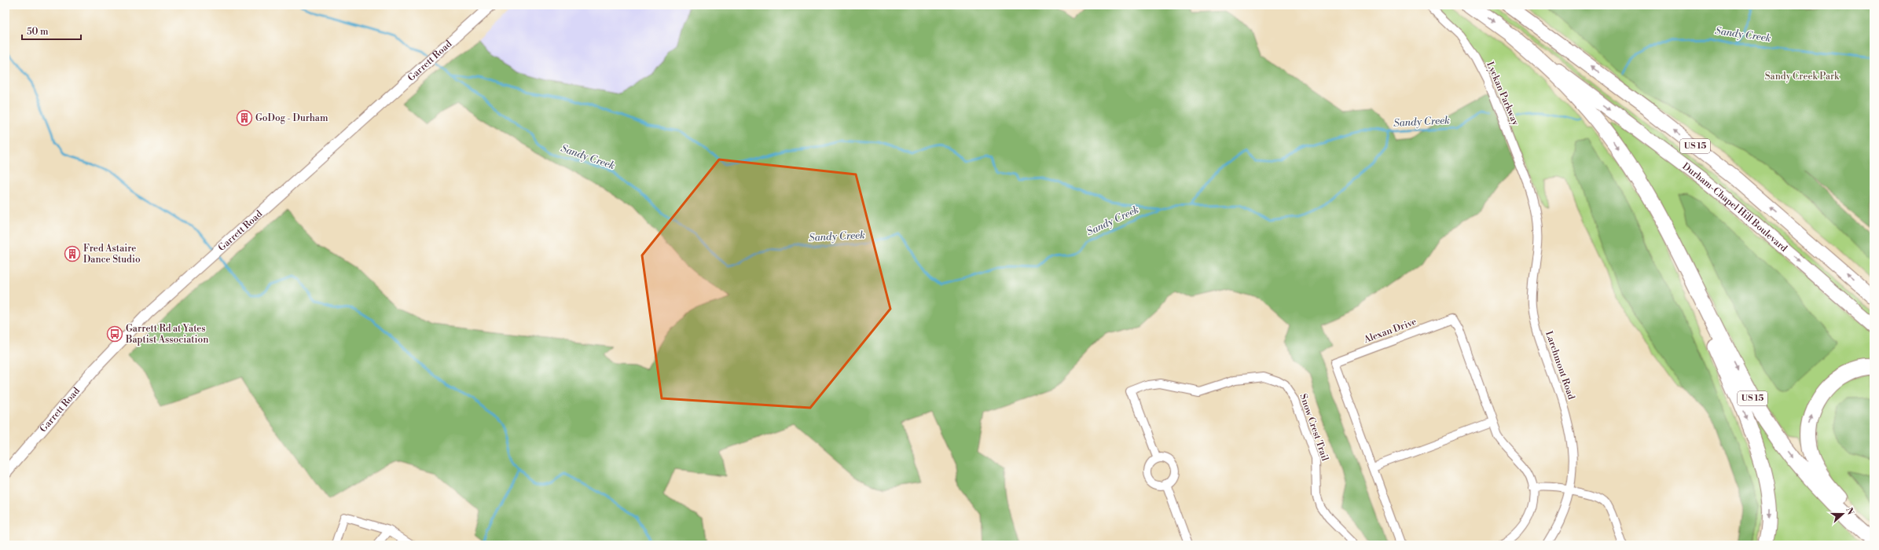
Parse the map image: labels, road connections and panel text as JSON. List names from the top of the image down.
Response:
{
  "streets": {
    "highway": ["US 15", "Durham-Chapel Hill Boulevard"],
    "street": [
      "Garrett Road",
      "Lyckan Parkway",
      "Alexan Drive",
      "Larchmont Road",
      "Snow Crest Trail"
    ]
  },
  "crossings": [
    ["Lyckan Parkway", "Larchmont Road"],
    ["US 15", "Durham-Chapel Hill Boulevard"]
  ],
  "water": ["Sandy Creek"],
  "parks": ["Sandy Creek Park"],
  "places": {
    "building": ["GoDog - Durham", "Fred Astaire Dance Studio"],
    "bus stop": ["Garrett Rd at Yates Baptist Association"]
  },
  "scale_bar": "50 m",
  "north": "right"
}
